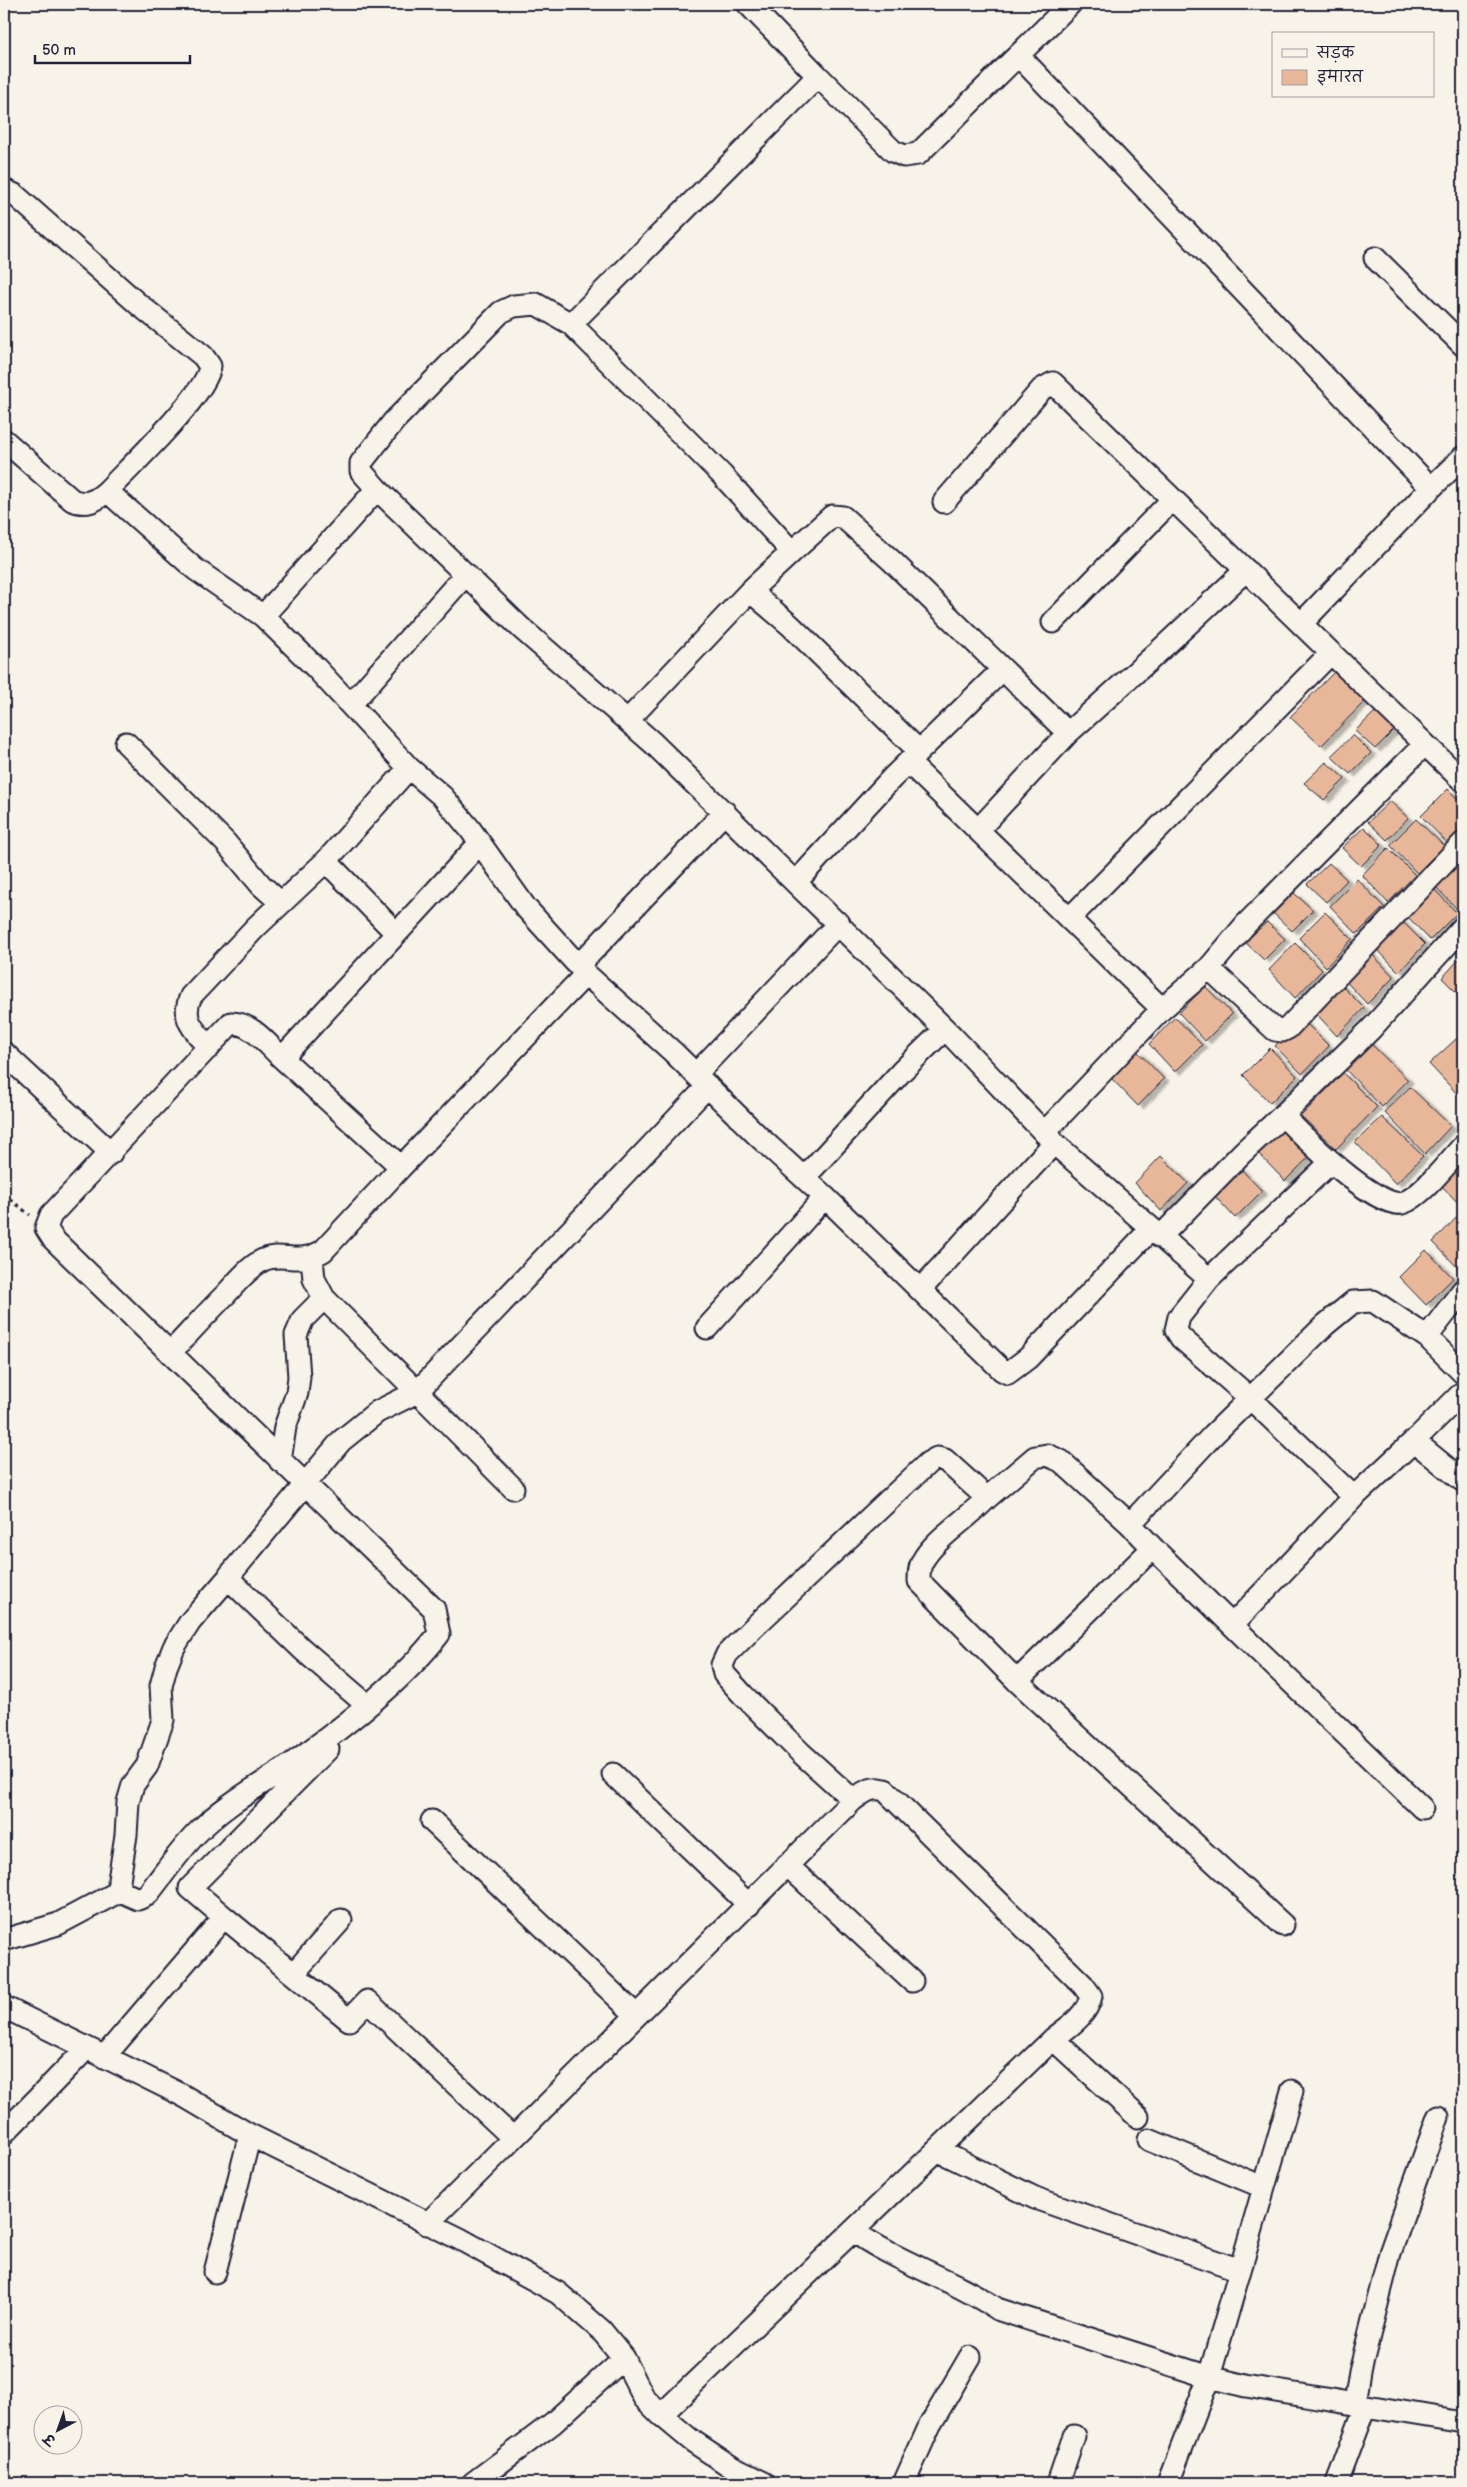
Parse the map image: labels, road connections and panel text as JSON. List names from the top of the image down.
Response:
{
  "legend": ["सड़क", "इमारत"],
  "scale_bar": "50 m",
  "north": "bottom left"
}
